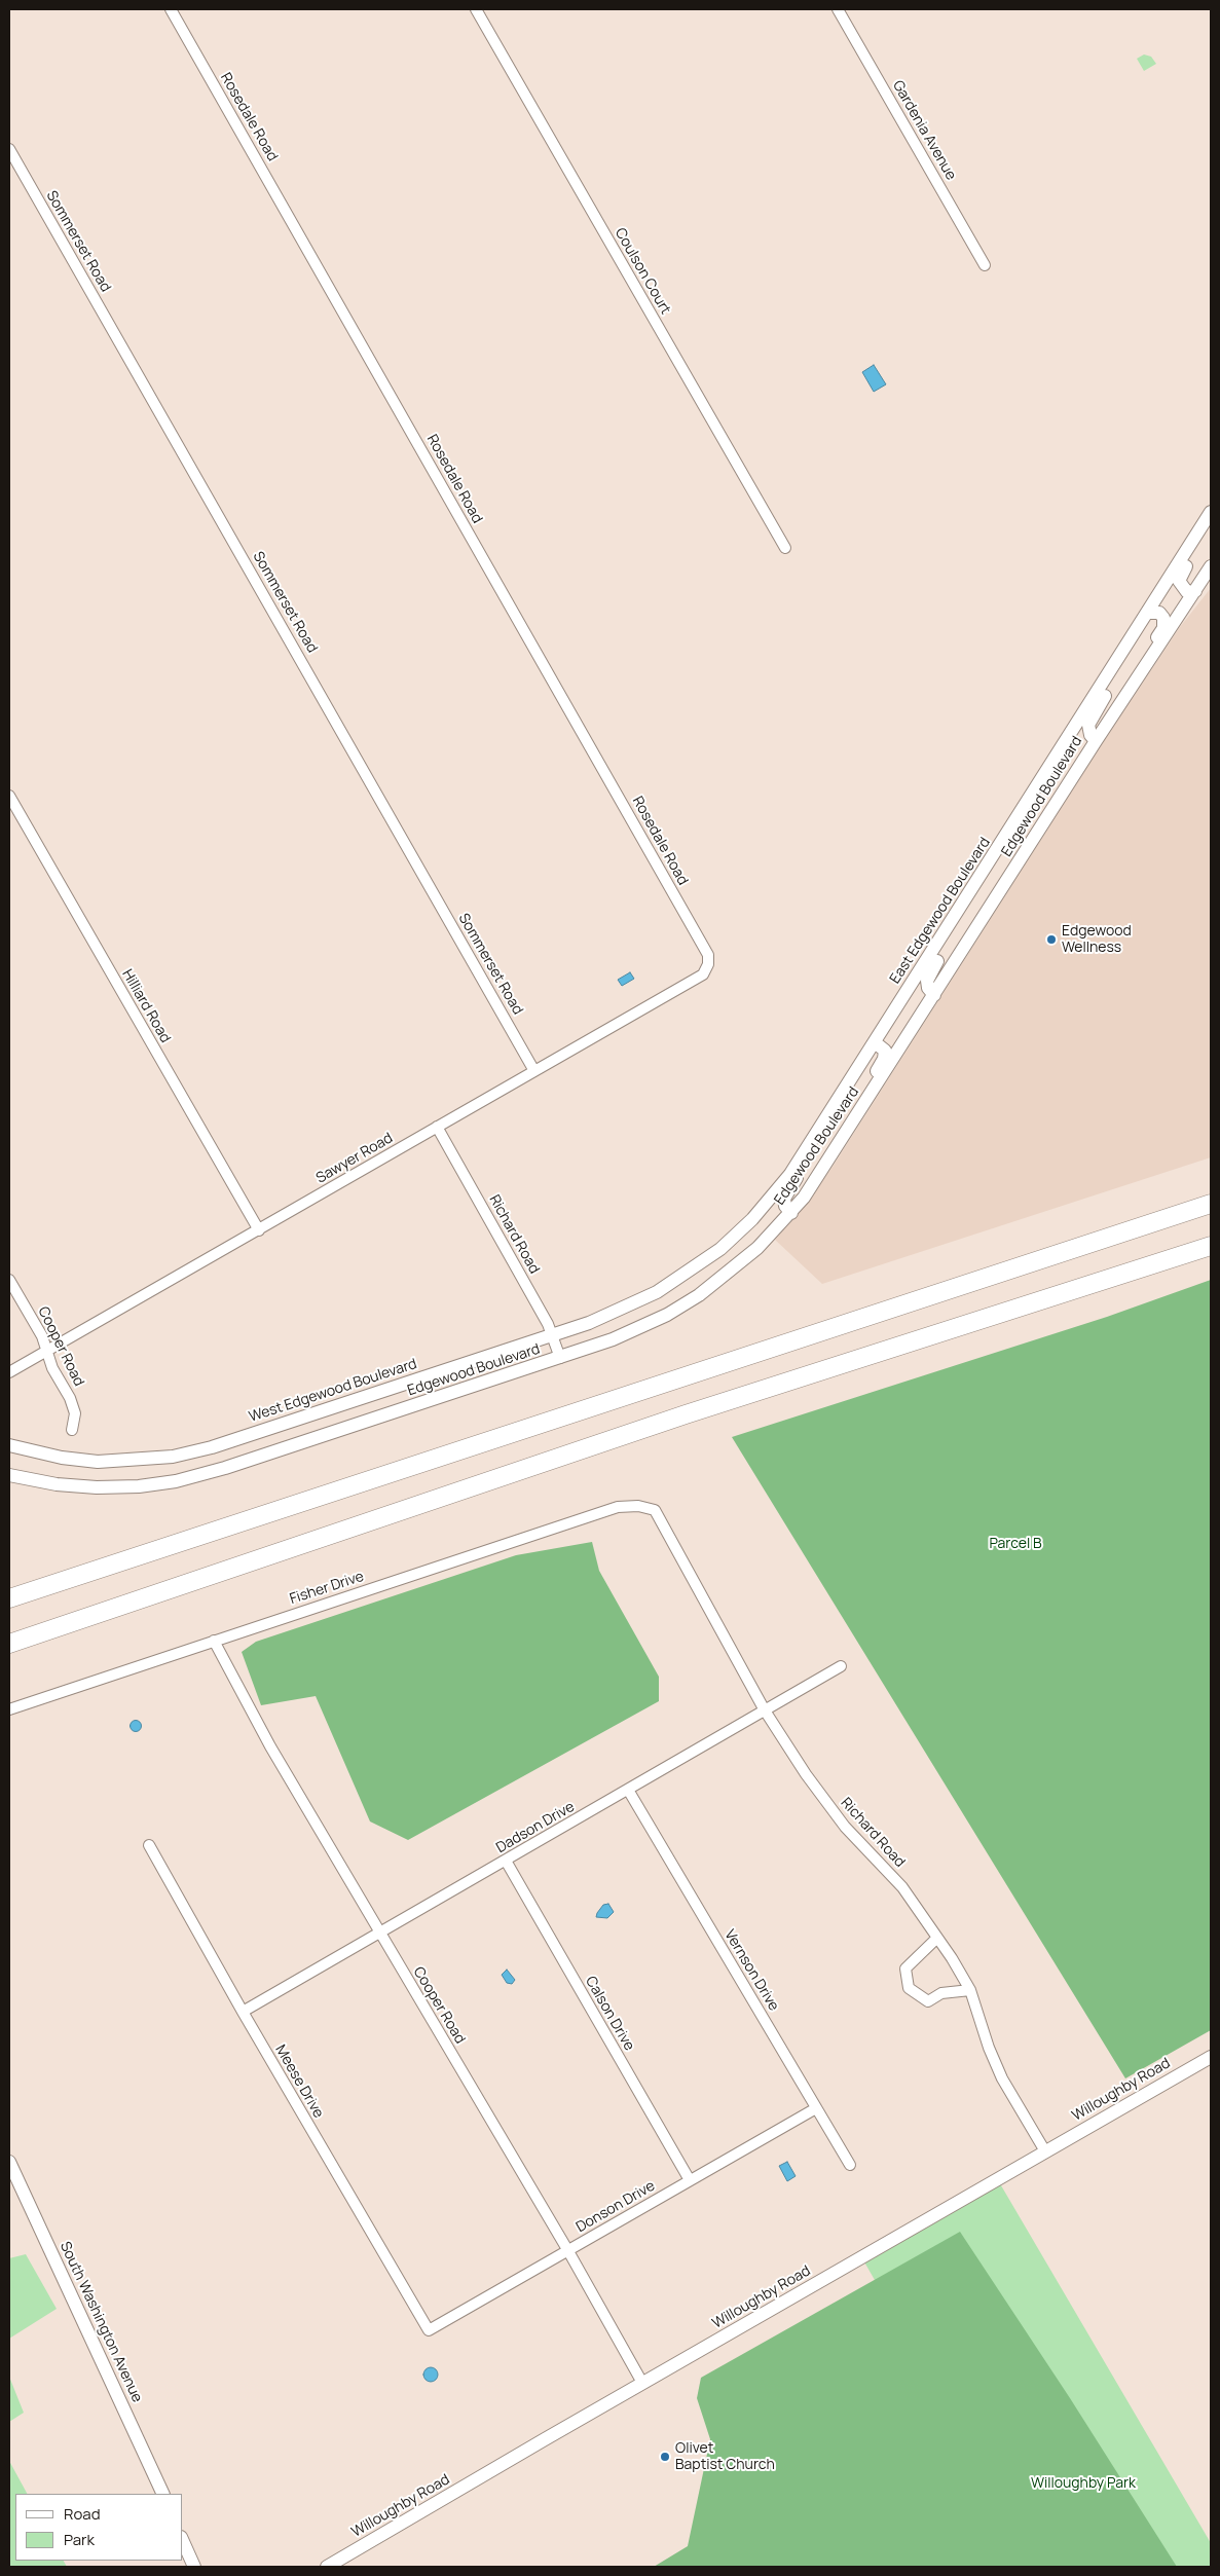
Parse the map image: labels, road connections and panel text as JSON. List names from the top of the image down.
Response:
{
  "streets": {
    "street": [
      "Rosedale Road",
      "Gardenia Avenue",
      "Sommerset Road",
      "Coulson Court",
      "Edgewood Boulevard",
      "East Edgewood Boulevard",
      "Hilliard Road",
      "Sawyer Road",
      "Richard Road",
      "Cooper Road",
      "West Edgewood Boulevard",
      "Fisher Drive",
      "Dadson Drive",
      "Vernson Drive",
      "Calson Drive",
      "Meese Drive",
      "Willoughby Road",
      "Donson Drive",
      "South Washington Avenue"
    ]
  },
  "crossings": [
    ["Rosedale Road", "Sawyer Road"],
    ["Sommerset Road", "Sawyer Road"],
    ["Edgewood Boulevard", "Richard Road"],
    ["East Edgewood Boulevard", "West Edgewood Boulevard"],
    ["Hilliard Road", "Sawyer Road"],
    ["Sawyer Road", "Richard Road"],
    ["Sawyer Road", "Cooper Road"],
    ["Richard Road", "West Edgewood Boulevard"],
    ["Richard Road", "Fisher Drive"],
    ["Richard Road", "Dadson Drive"],
    ["Richard Road", "Willoughby Road"],
    ["Cooper Road", "Fisher Drive"],
    ["Cooper Road", "Dadson Drive"],
    ["Cooper Road", "Willoughby Road"],
    ["Cooper Road", "Donson Drive"],
    ["Dadson Drive", "Vernson Drive"],
    ["Dadson Drive", "Calson Drive"],
    ["Dadson Drive", "Meese Drive"],
    ["Vernson Drive", "Donson Drive"],
    ["Calson Drive", "Donson Drive"],
    ["Meese Drive", "Donson Drive"]
  ],
  "parks": ["Parcel B", "Willoughby Park"],
  "places": ["Edgewood Wellness", "Olivet Baptist Church"],
  "legend": ["Road", "Park"]
}
